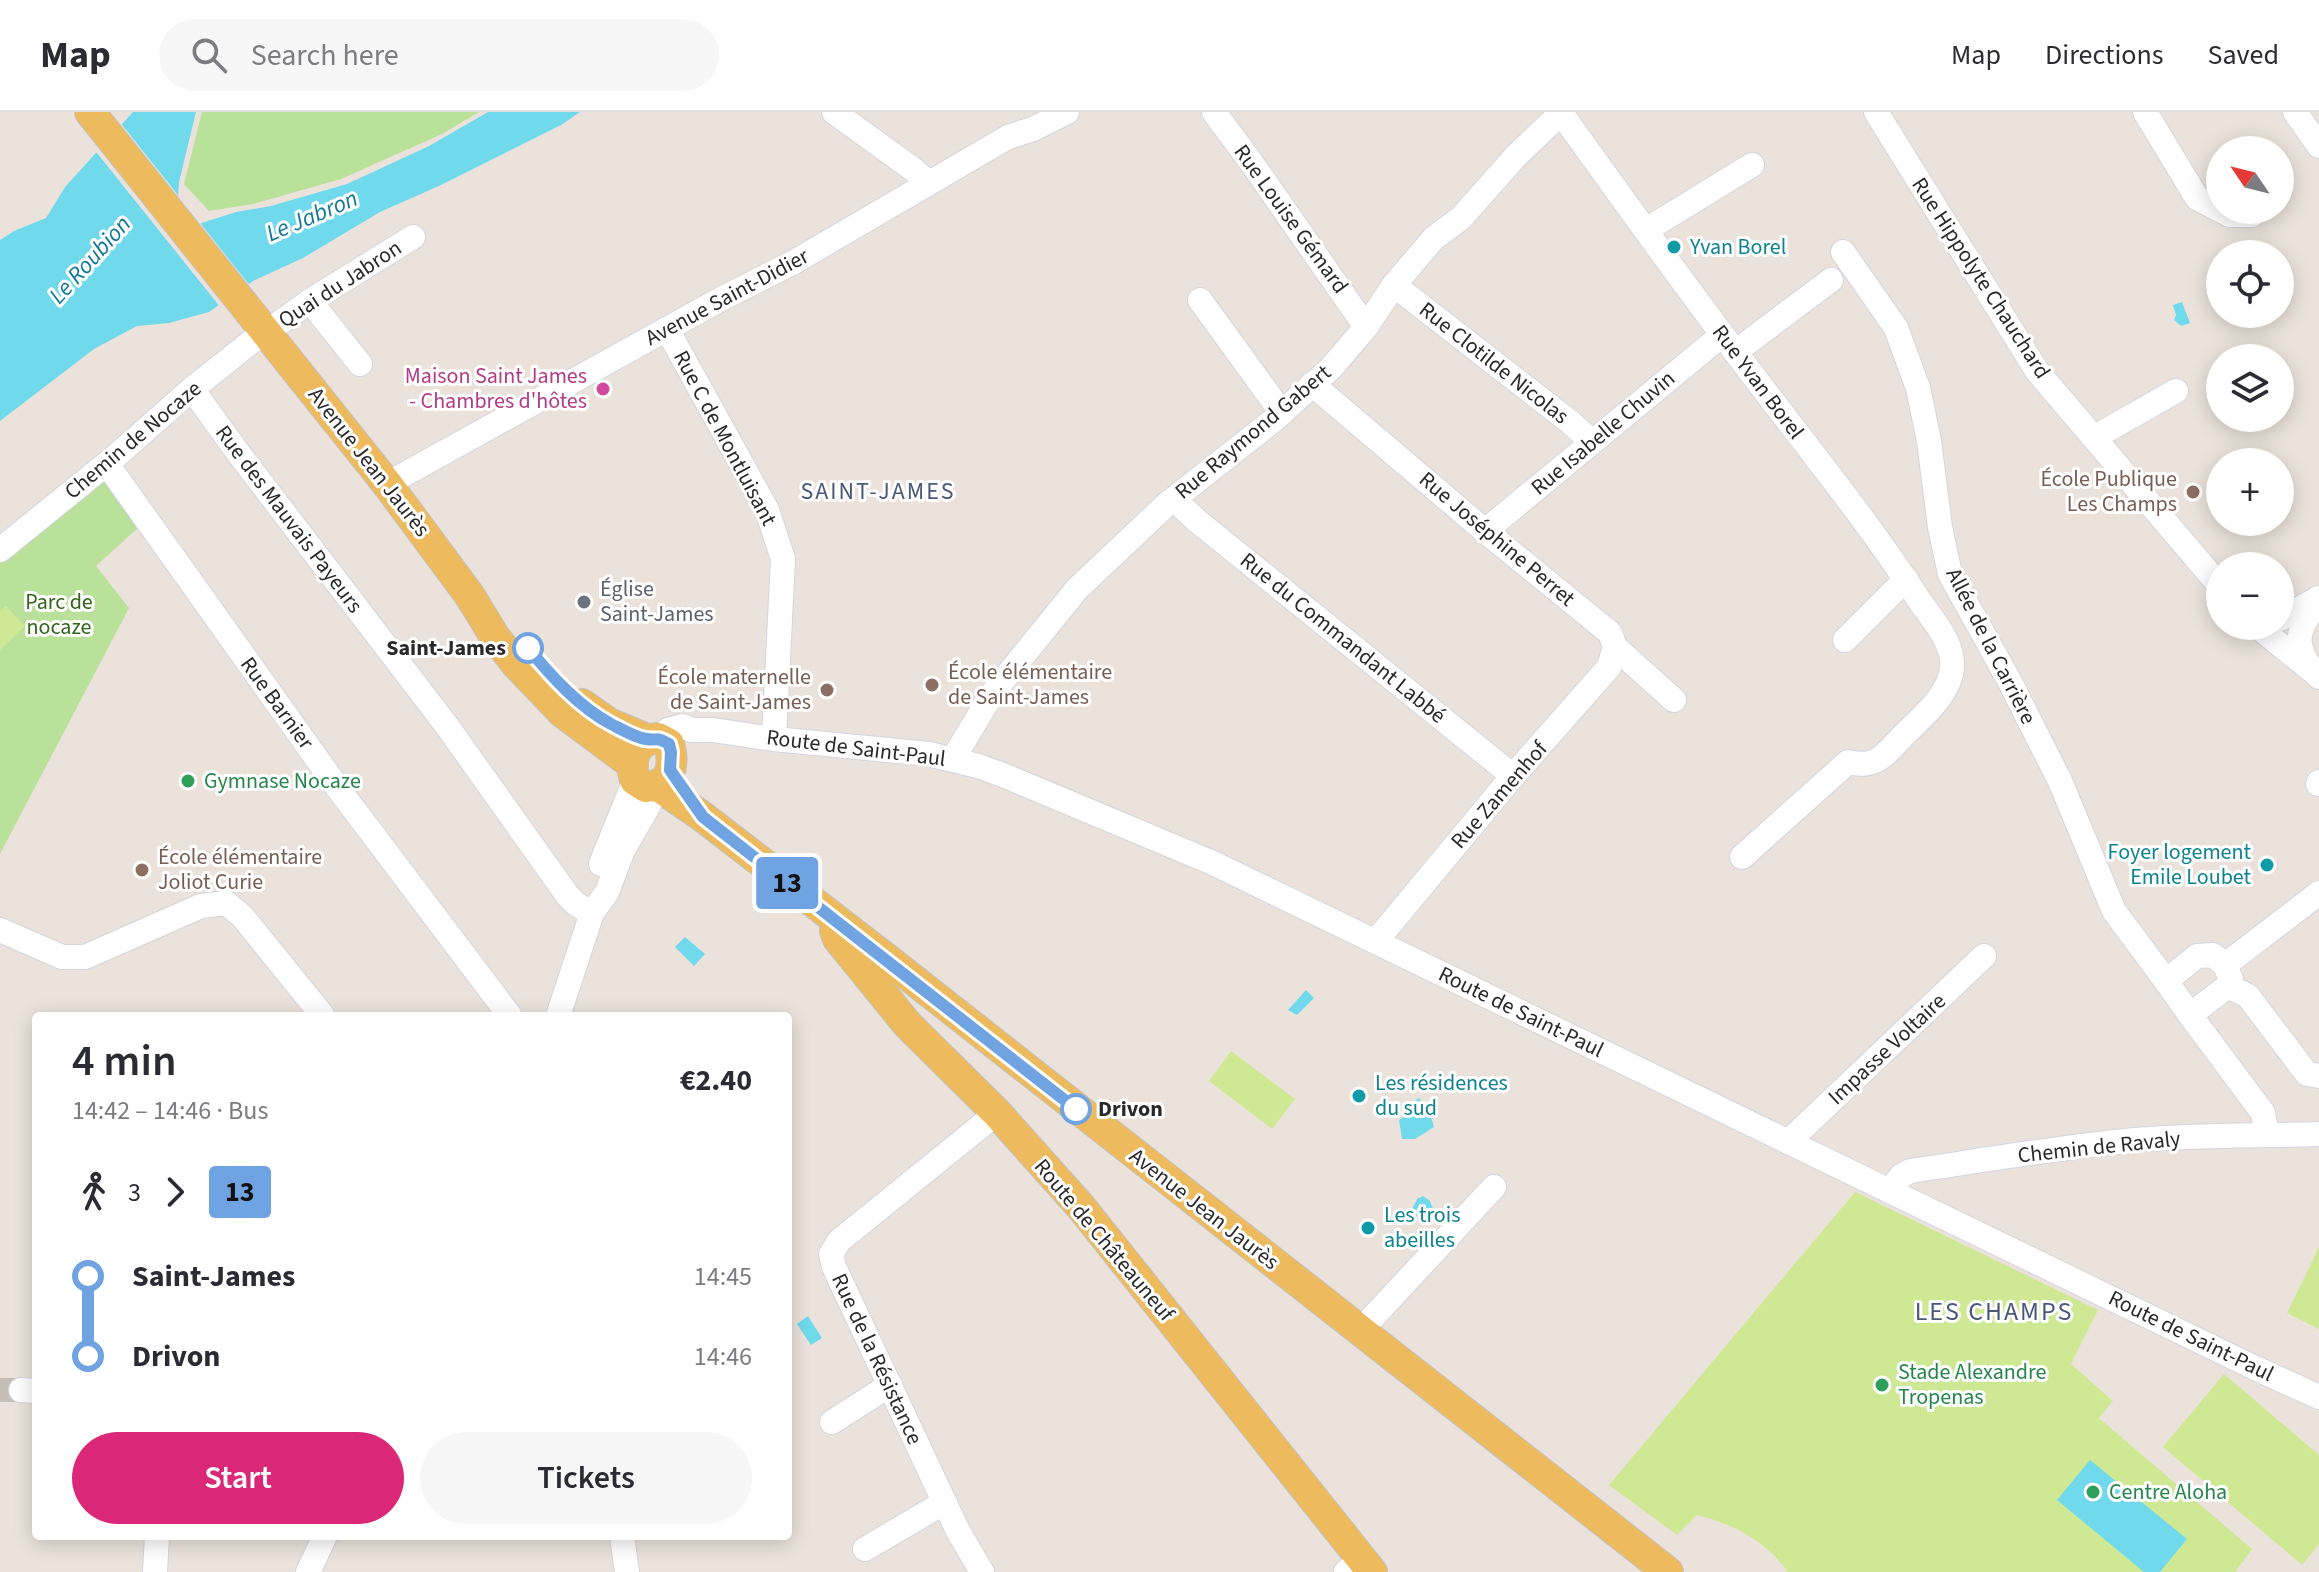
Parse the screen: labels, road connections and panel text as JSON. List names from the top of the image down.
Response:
{
  "streets": {
    "main road": ["Avenue Jean Jaurès", "Route de Châteauneuf"],
    "street": [
      "Rue Louise Gémard",
      "Rue Hippolyte Chauchard",
      "Quai du Jabron",
      "Avenue Saint-Didier",
      "Rue Clotilde Nicolas",
      "Rue Yvan Borel",
      "Rue Raymond Gabert",
      "Rue Isabelle Chuvin",
      "Rue C de Montluisant",
      "Chemin de Nocaze",
      "Rue des Mauvais Payeurs",
      "Rue Joséphine Perret",
      "Rue du Commandant Labbé",
      "Allée de la Carrière",
      "Rue Barnier",
      "Route de Saint-Paul",
      "Rue Zamenhof",
      "Impasse Voltaire",
      "Chemin de Ravaly",
      "Rue de la Résistance"
    ]
  },
  "crossings": [
    ["Rue Louise Gémard", "Rue Raymond Gabert"],
    ["Quai du Jabron", "Chemin de Nocaze"],
    ["Quai du Jabron", "Avenue Jean Jaurès"],
    ["Avenue Saint-Didier", "Rue C de Montluisant"],
    ["Avenue Saint-Didier", "Avenue Jean Jaurès"],
    ["Rue Clotilde Nicolas", "Rue Raymond Gabert"],
    ["Rue Clotilde Nicolas", "Rue Isabelle Chuvin"],
    ["Rue Yvan Borel", "Rue Raymond Gabert"],
    ["Rue Yvan Borel", "Rue Isabelle Chuvin"],
    ["Rue Raymond Gabert", "Rue Joséphine Perret"],
    ["Rue Raymond Gabert", "Rue du Commandant Labbé"],
    ["Rue Raymond Gabert", "Route de Saint-Paul"],
    ["Rue Isabelle Chuvin", "Rue Joséphine Perret"],
    ["Rue C de Montluisant", "Route de Saint-Paul"],
    ["Chemin de Nocaze", "Avenue Jean Jaurès"],
    ["Chemin de Nocaze", "Rue des Mauvais Payeurs"],
    ["Chemin de Nocaze", "Rue Barnier"],
    ["Avenue Jean Jaurès", "Route de Saint-Paul"],
    ["Avenue Jean Jaurès", "Route de Châteauneuf"],
    ["Rue Joséphine Perret", "Rue Zamenhof"],
    ["Rue du Commandant Labbé", "Rue Zamenhof"],
    ["Allée de la Carrière", "Chemin de Ravaly"],
    ["Route de Saint-Paul", "Rue Zamenhof"],
    ["Route de Saint-Paul", "Impasse Voltaire"],
    ["Route de Saint-Paul", "Chemin de Ravaly"],
    ["Route de Châteauneuf", "Rue de la Résistance"]
  ],
  "districts": ["SAINT-JAMES", "LES CHAMPS"],
  "water": ["Le Jabron", "Le Roubion"],
  "parks": ["Parc de nocaze"],
  "places": [
    "Yvan Borel",
    "Maison Saint James - Chambres d'hôtes",
    "École Publique Les Champs",
    "Église Saint-James",
    "Saint-James",
    "École élémentaire de Saint-James",
    "École maternelle de Saint-James",
    "Gymnase Nocaze",
    "Foyer logement Emile Loubet",
    "École élémentaire Joliot Curie",
    "Les résidences du sud",
    "Drivon",
    "Les trois abeilles",
    "Stade Alexandre Tropenas",
    "Centre Aloha"
  ],
  "lines": ["bus line 13"],
  "north": "top left",
  "page": {
    "header": "Map",
    "search": "Search here",
    "nav": ["Map", "Directions", "Saved"],
    "on_map": "13",
    "map_buttons": ["+", "−"],
    "heading": ["4 min", "14:42 – 14:46 · Bus", "€2.40"],
    "legs": ["3", "13"],
    "list": [
      {
        "name": "Saint-James",
        "value": "14:45"
      },
      {
        "name": "Drivon",
        "value": "14:46"
      }
    ],
    "buttons": ["Start", "Tickets"]
  }
}
